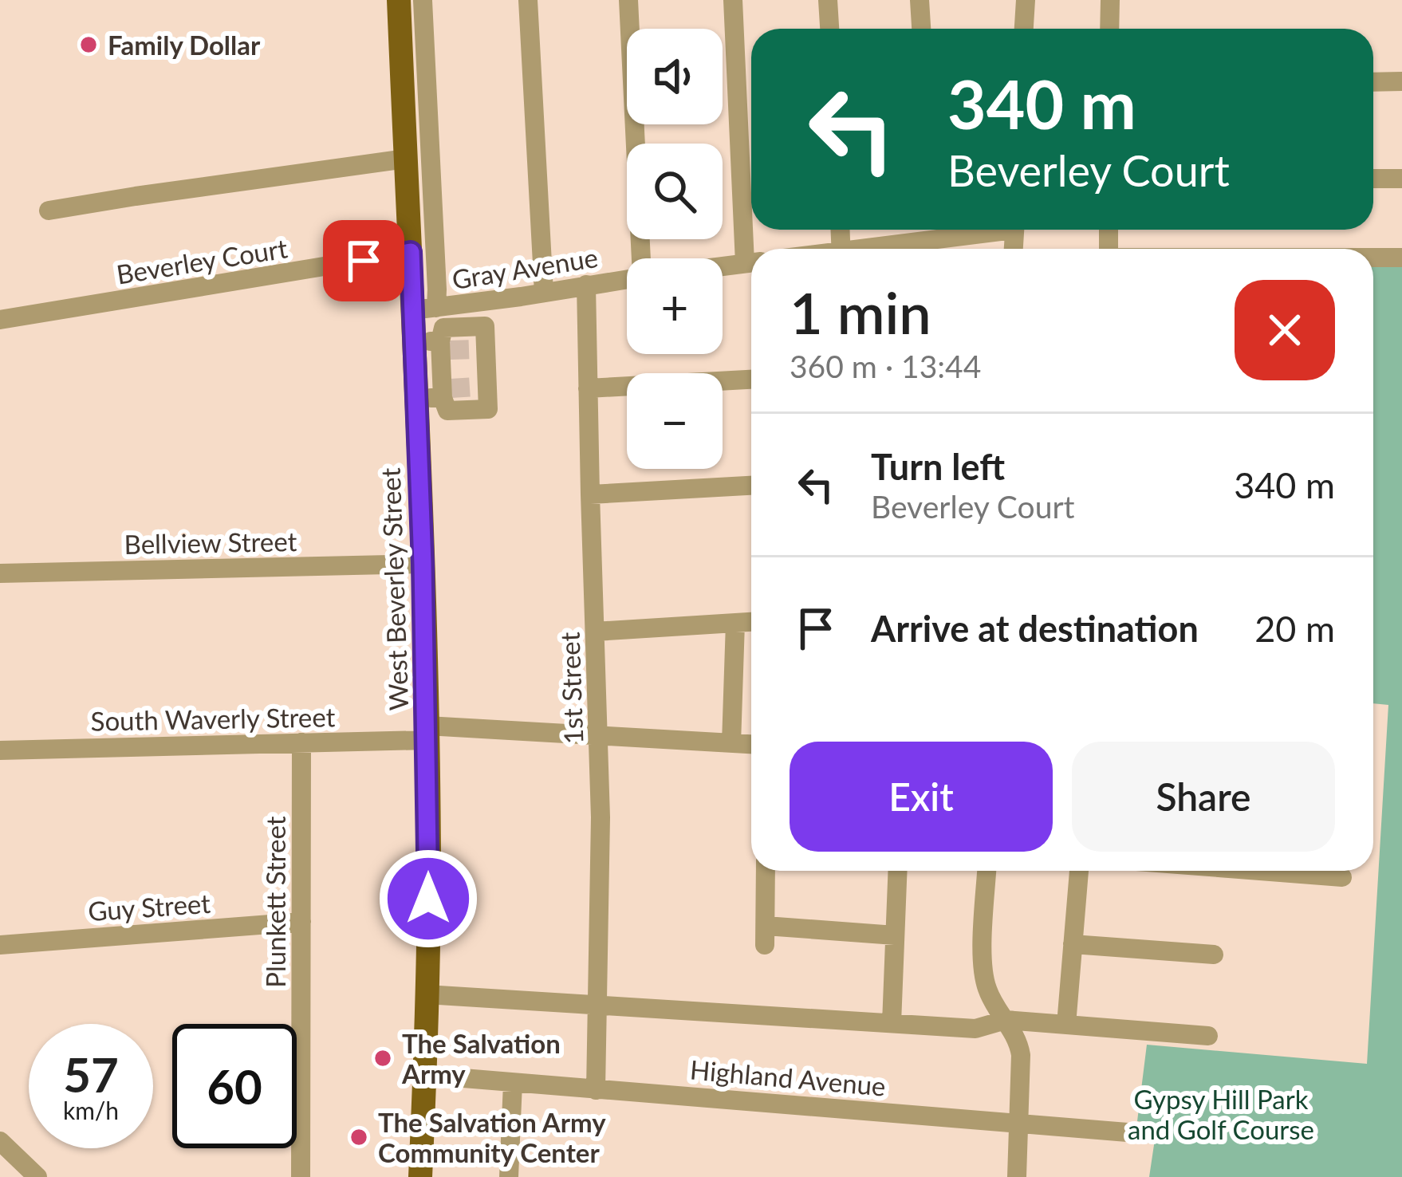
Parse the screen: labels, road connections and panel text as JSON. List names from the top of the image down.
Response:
{
  "streets": {
    "main road": ["West Beverley Street"],
    "street": [
      "Beverley Court",
      "Gray Avenue",
      "Bellview Street",
      "1st Street",
      "South Waverly Street",
      "Plunkett Street",
      "Guy Street",
      "Highland Avenue"
    ]
  },
  "crossings": [
    ["Beverley Court", "West Beverley Street"],
    ["Gray Avenue", "West Beverley Street"],
    ["Gray Avenue", "1st Street"],
    ["Bellview Street", "West Beverley Street"],
    ["West Beverley Street", "South Waverly Street"],
    ["West Beverley Street", "Highland Avenue"],
    ["1st Street", "South Waverly Street"],
    ["1st Street", "Highland Avenue"],
    ["South Waverly Street", "Plunkett Street"],
    ["Plunkett Street", "Guy Street"]
  ],
  "parks": ["Gypsy Hill Park and Golf Course"],
  "places": ["Family Dollar", "The Salvation Army", "The Salvation Army Community Center"],
  "page": {
    "map_buttons": ["+", "−"],
    "turn": ["340 m", "Beverley Court"],
    "heading": ["1 min", "360 m · 13:44"],
    "list": [
      {
        "name": "Turn left",
        "note": "Beverley Court",
        "value": "340 m"
      },
      {
        "name": "Arrive at destination",
        "value": "20 m"
      }
    ],
    "buttons": ["Exit", "Share"],
    "speed": "57 km/h",
    "limit": "60"
  }
}
